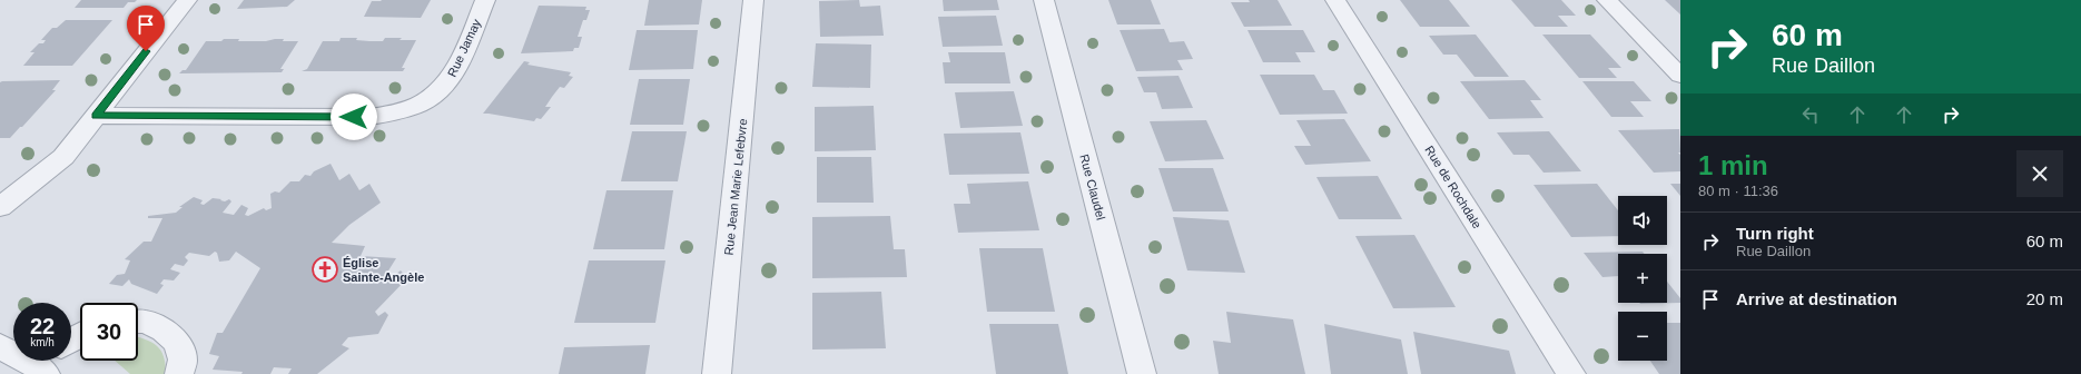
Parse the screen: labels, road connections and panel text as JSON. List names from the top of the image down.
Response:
{
  "streets": {
    "street": [
      "Rue Jamay",
      "Rue Jean Marie Lefebvre",
      "Rue Claudel",
      "Rue de Rochdale"
    ]
  },
  "places": {
    "church": ["Église Sainte-Angèle"]
  },
  "page": {
    "turn": ["60 m", "Rue Daillon"],
    "heading": ["1 min", "80 m · 11:36"],
    "map_buttons": ["+", "−"],
    "list": [
      {
        "name": "Turn right",
        "note": "Rue Daillon",
        "value": "60 m"
      },
      {
        "name": "Arrive at destination",
        "value": "20 m"
      }
    ],
    "speed": "22 km/h",
    "limit": "30"
  }
}
